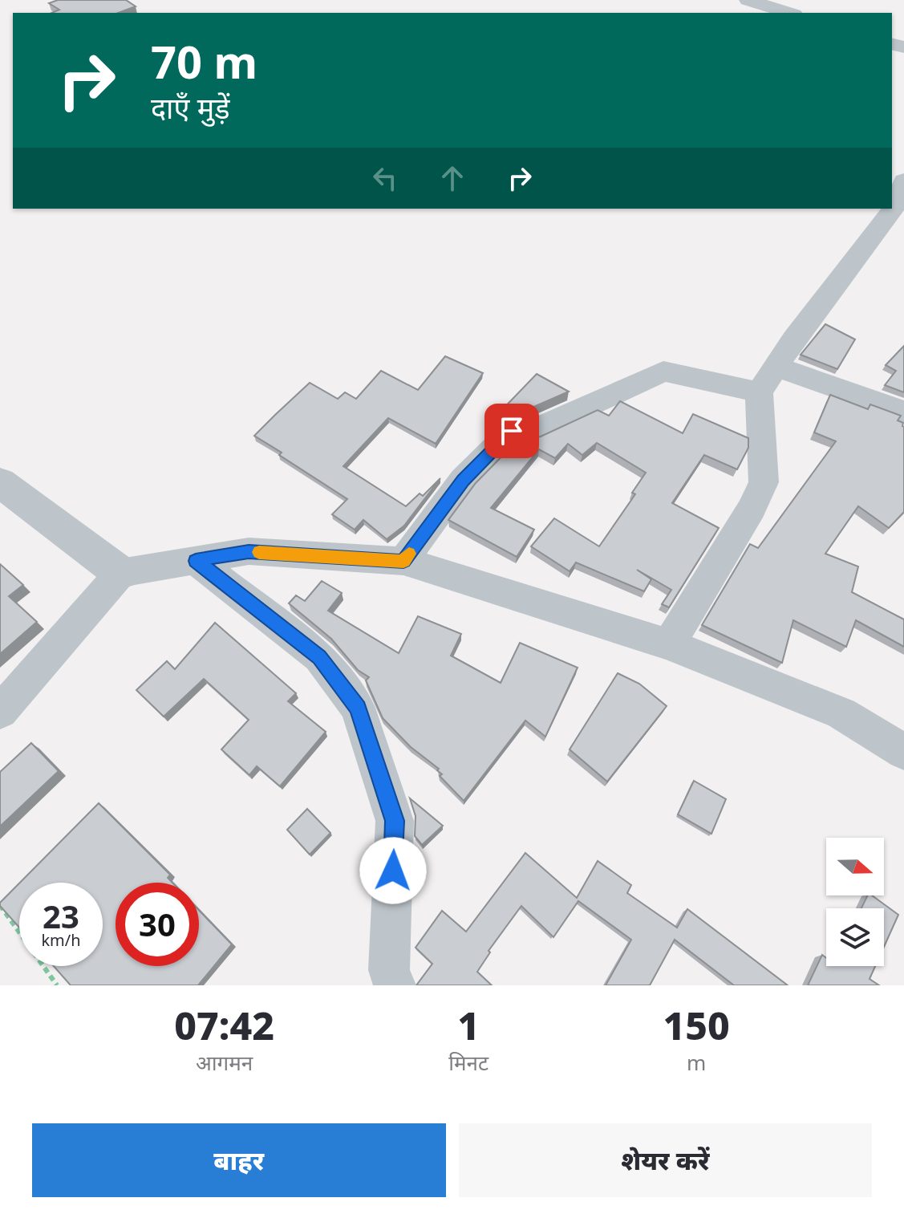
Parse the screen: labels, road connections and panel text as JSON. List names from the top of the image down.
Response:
{
  "north": "right",
  "page": {
    "turn": ["70 m", "दाएँ मुड़ें"],
    "speed": "23 km/h",
    "limit": "30",
    "eta": [
      "07:42",
      "आगमन",
      "1",
      "मिनट",
      "150",
      "m"
    ],
    "buttons": ["बाहर", "शेयर करें"]
  }
}
